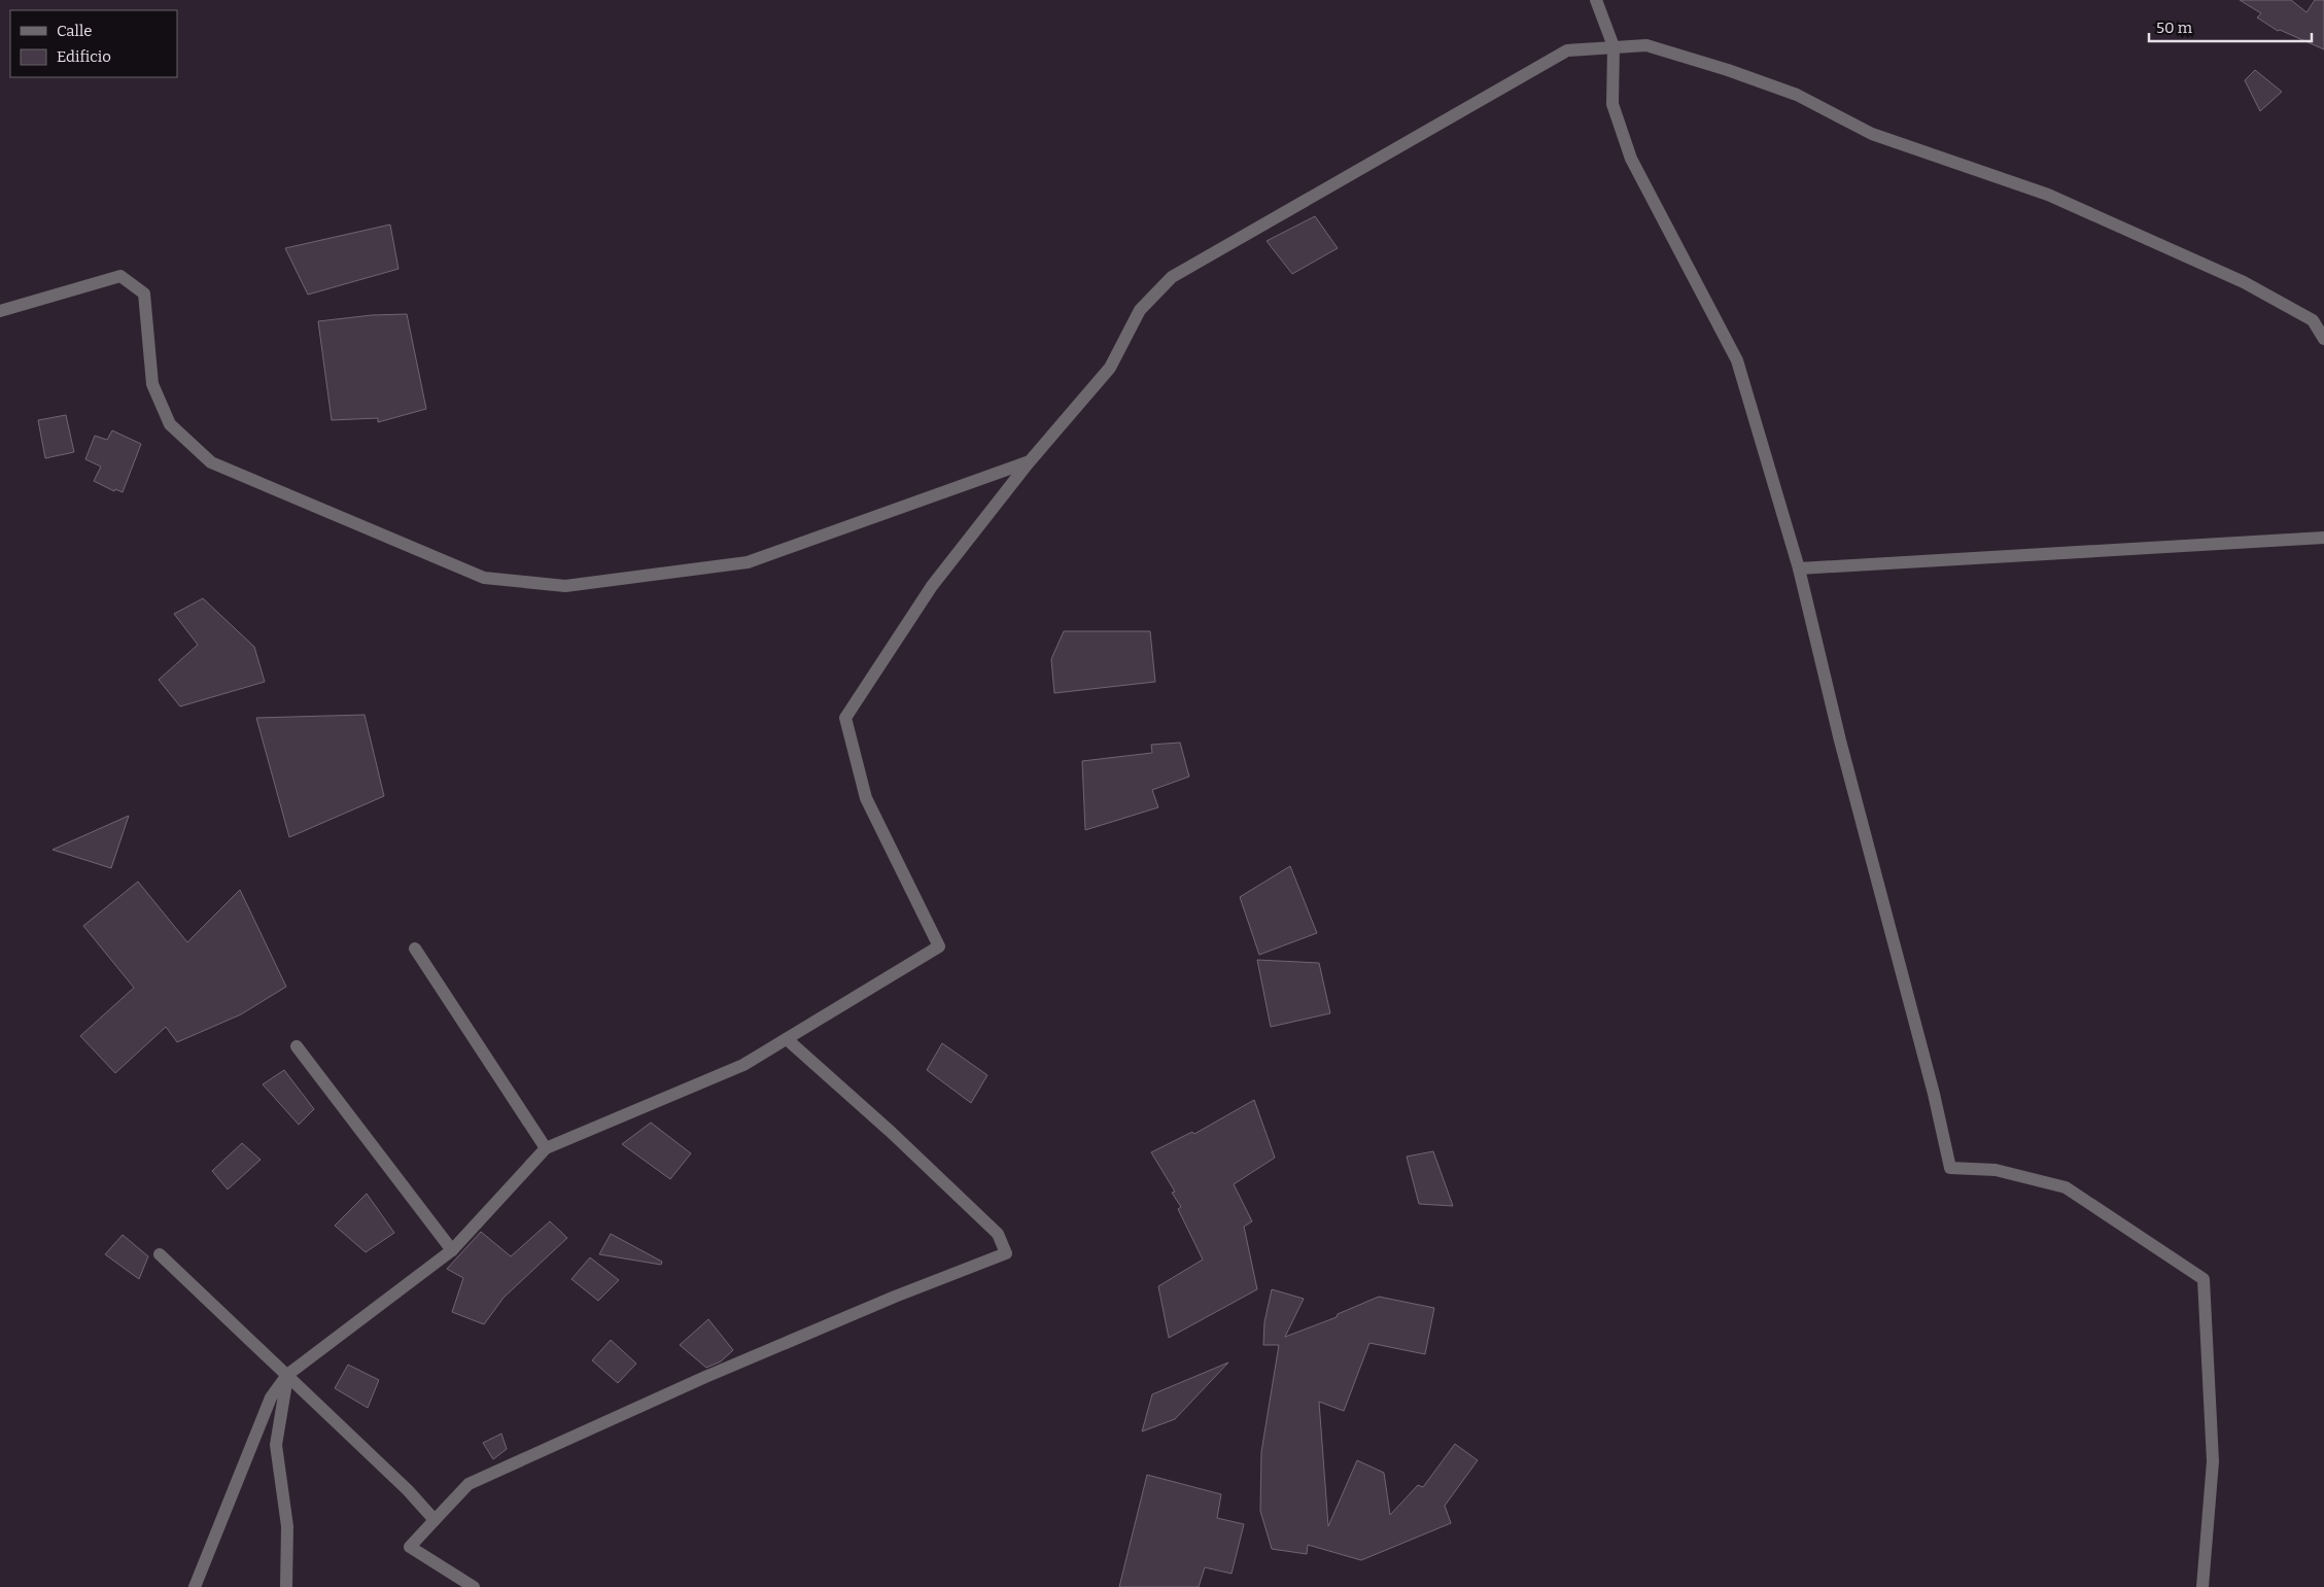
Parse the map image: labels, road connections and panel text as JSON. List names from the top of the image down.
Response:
{
  "legend": ["Calle", "Edificio"],
  "scale_bar": "50 m"
}
